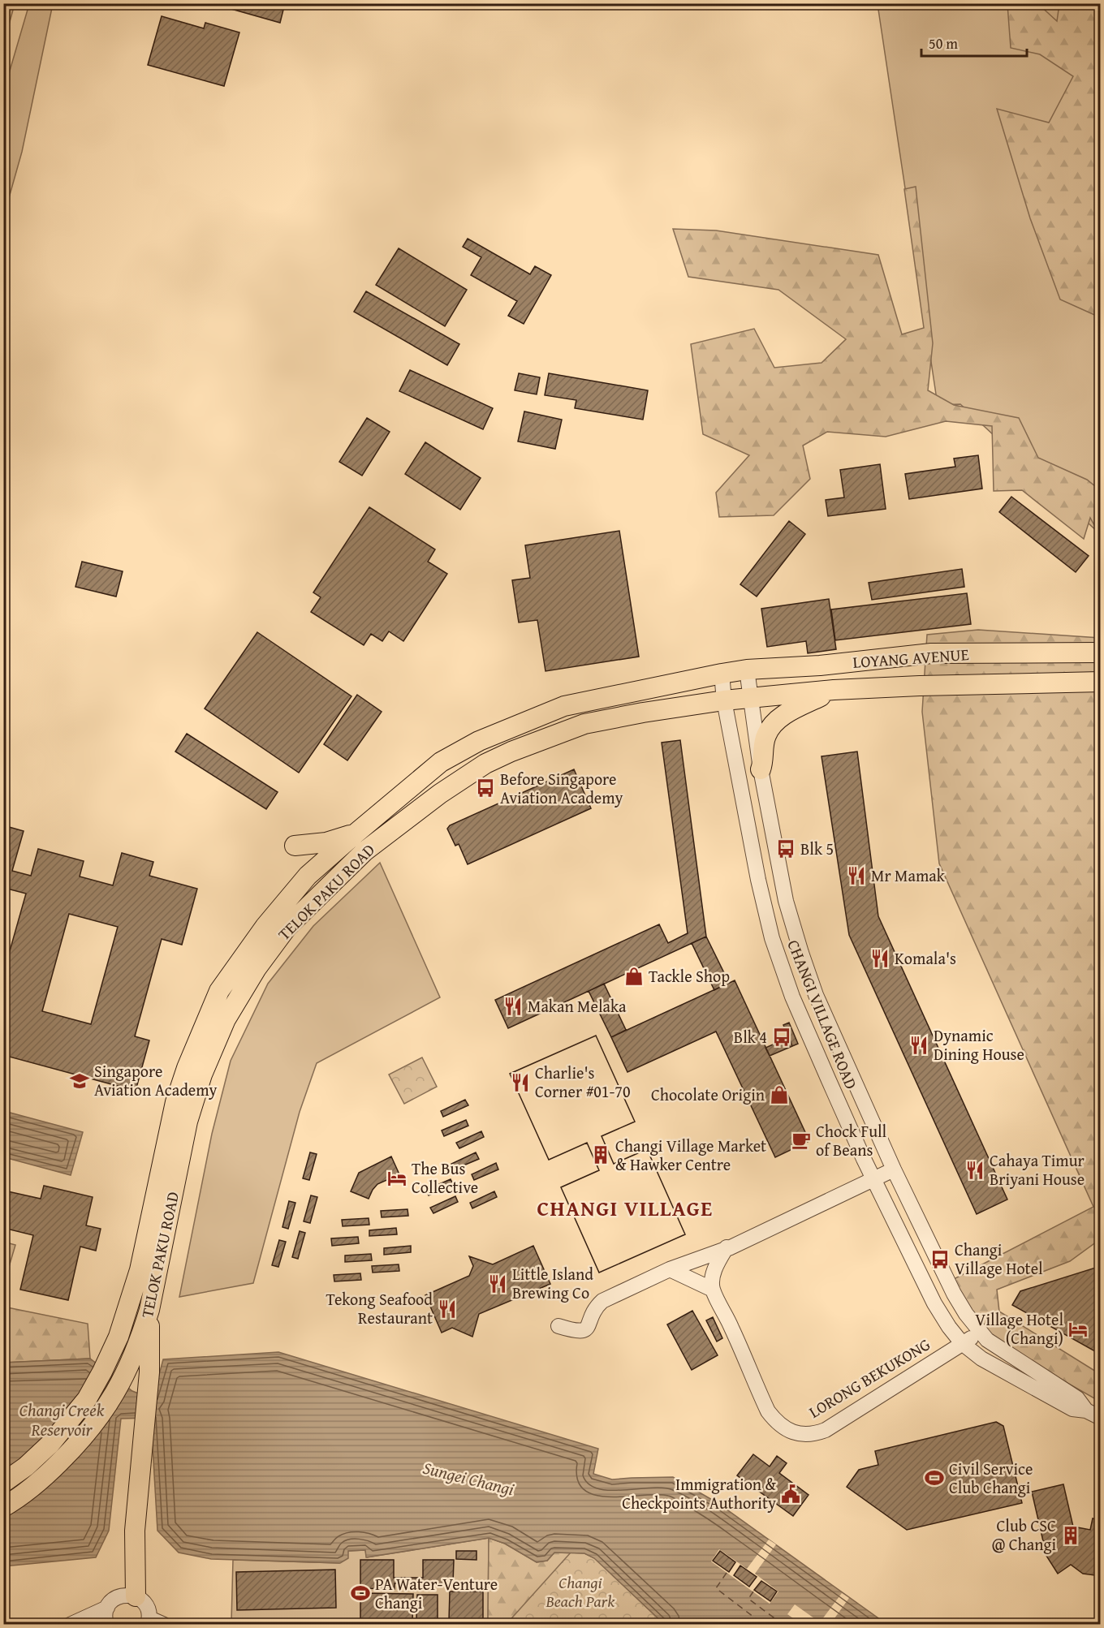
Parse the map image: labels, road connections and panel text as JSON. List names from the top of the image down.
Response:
{
  "streets": {
    "main road": ["LOYANG AVENUE", "TELOK PAKU ROAD"],
    "street": ["CHANGI VILLAGE ROAD", "LORONG BEKUKONG"]
  },
  "crossings": [
    ["LOYANG AVENUE", "TELOK PAKU ROAD"],
    ["LOYANG AVENUE", "CHANGI VILLAGE ROAD"],
    ["TELOK PAKU ROAD", "CHANGI VILLAGE ROAD"],
    ["CHANGI VILLAGE ROAD", "LORONG BEKUKONG"]
  ],
  "districts": ["CHANGI VILLAGE"],
  "water": ["Changi Creek Reservoir", "Sungei Changi"],
  "parks": ["Changi Beach Park"],
  "places": {
    "bus stop": [
      "Before Singapore Aviation Academy",
      "Blk 5",
      "Blk 4",
      "Changi Village Hotel"
    ],
    "restaurant": [
      "Mr Mamak",
      "Komala's",
      "Makan Melaka",
      "Dynamic Dining House",
      "Charlie's Corner #01-70",
      "Cahaya Timur Briyani House",
      "Little Island Brewing Co",
      "Tekong Seafood Restaurant"
    ],
    "shop": ["Tackle Shop", "Chocolate Origin"],
    "school or university": ["Singapore Aviation Academy"],
    "cafe": ["Chock Full of Beans"],
    "building": ["Changi Village Market & Hawker Centre", "Club CSC @ Changi"],
    "hotel": ["The Bus Collective", "Village Hotel (Changi)"],
    "sports": ["Civil Service Club Changi", "PA Water-Venture Changi"],
    "public building": ["Immigration & Checkpoints Authority"]
  },
  "scale_bar": "50 m"
}
